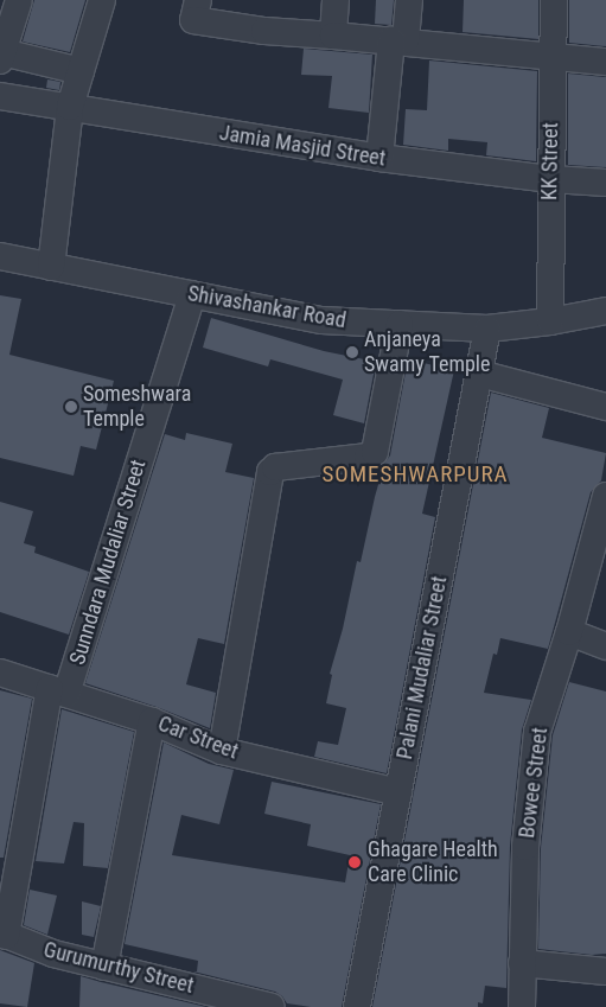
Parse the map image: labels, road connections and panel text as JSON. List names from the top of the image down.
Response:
{
  "streets": {
    "street": [
      "Jamia Masjid Street",
      "KK Street",
      "Shivashankar Road",
      "Sunndara Mudaliar Street",
      "Palani Mudaliar Street",
      "Car Street",
      "Bowee Street",
      "Gurumurthy Street"
    ]
  },
  "crossings": [
    ["Jamia Masjid Street", "KK Street"],
    ["KK Street", "Shivashankar Road"],
    ["Shivashankar Road", "Sunndara Mudaliar Street"],
    ["Shivashankar Road", "Palani Mudaliar Street"],
    ["Sunndara Mudaliar Street", "Car Street"],
    ["Sunndara Mudaliar Street", "Gurumurthy Street"],
    ["Palani Mudaliar Street", "Car Street"]
  ],
  "districts": ["SOMESHWARPURA"],
  "places": ["Anjaneya Swamy Temple", "Someshwara Temple", "Ghagare Health Care Clinic"]
}
